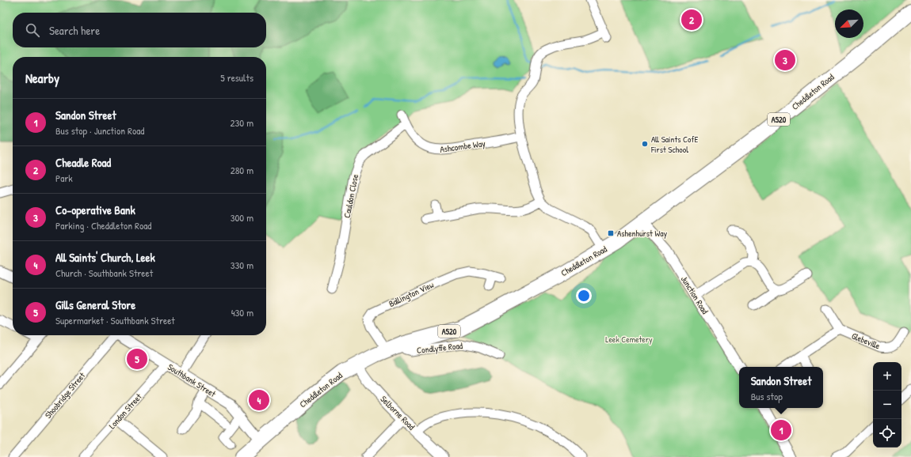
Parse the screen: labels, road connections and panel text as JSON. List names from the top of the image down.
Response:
{
  "streets": {
    "highway": ["Cheddleton Road", "A520"],
    "street": [
      "Ashcombe Way",
      "Cauldon Close",
      "Ballington View",
      "Junction Road",
      "Glebeville",
      "Condlyffe Road",
      "Southbank Street",
      "Shoobridge Street",
      "London Street",
      "Selborne Road"
    ]
  },
  "crossings": [
    ["Cheddleton Road", "A520"],
    ["Cheddleton Road", "Ballington View"],
    ["Cheddleton Road", "Junction Road"],
    ["Cheddleton Road", "Condlyffe Road"],
    ["Cheddleton Road", "Southbank Street"],
    ["Cheddleton Road", "Selborne Road"],
    ["A520", "Southbank Street"],
    ["Ashcombe Way", "Cauldon Close"],
    ["Southbank Street", "London Street"]
  ],
  "parks": ["Leek Cemetery"],
  "places": {
    "other": ["All Saints CofE First School"],
    "transit": ["Ashenhurst Way"]
  },
  "north": "bottom left",
  "page": {
    "pins": [
      "2",
      "3",
      "5",
      "4",
      "1"
    ],
    "search": "Search here",
    "heading": ["Nearby", "5 results"],
    "list": [
      {
        "mark": "1",
        "name": "Sandon Street",
        "note": "Bus stop · Junction Road",
        "value": "230 m"
      },
      {
        "mark": "2",
        "name": "Cheadle Road",
        "note": "Park",
        "value": "280 m"
      },
      {
        "mark": "3",
        "name": "Co-operative Bank",
        "note": "Parking · Cheddleton Road",
        "value": "300 m"
      },
      {
        "mark": "4",
        "name": "All Saints' Church, Leek",
        "note": "Church · Southbank Street",
        "value": "330 m"
      },
      {
        "mark": "5",
        "name": "Gills General Store",
        "note": "Supermarket · Southbank Street",
        "value": "430 m"
      }
    ],
    "map_buttons": ["+", "−"],
    "popup": ["Sandon Street", "Bus stop"]
  }
}
